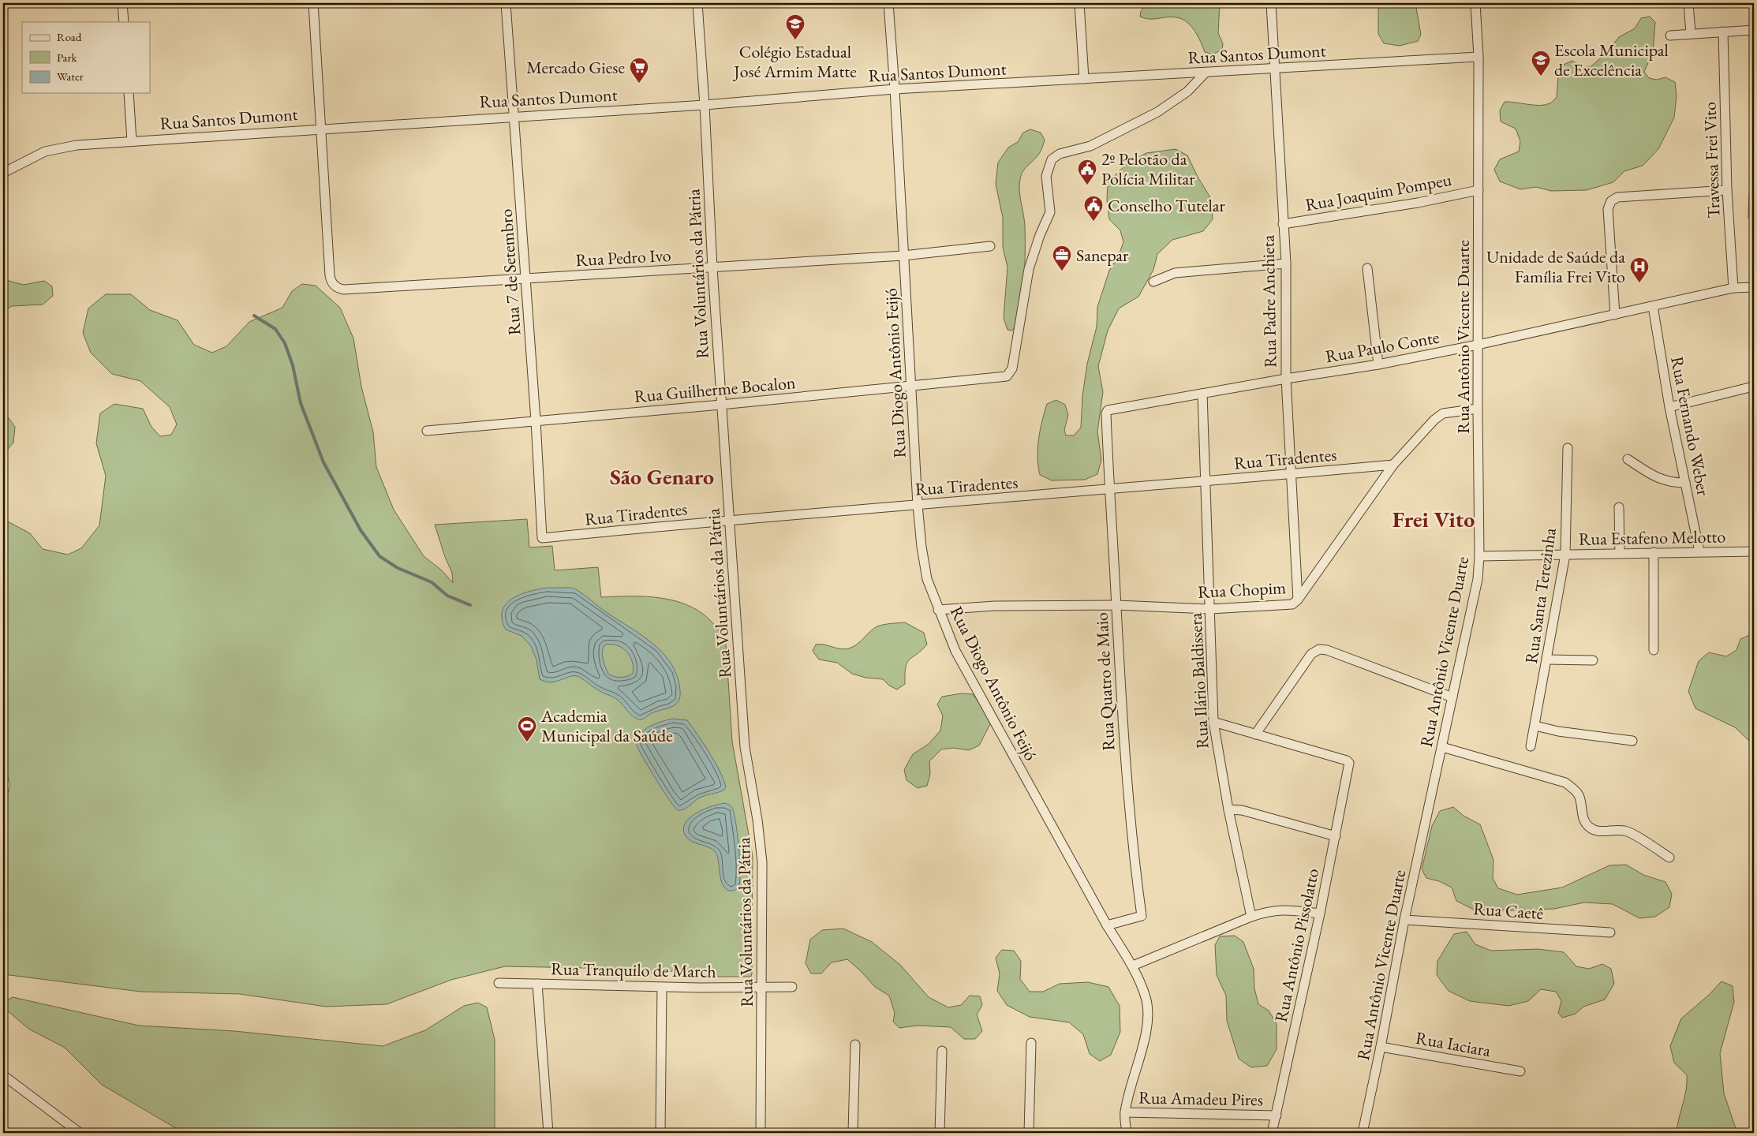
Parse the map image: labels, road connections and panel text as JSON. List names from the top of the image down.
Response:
{
  "streets": {
    "street": [
      "Rua Santos Dumont",
      "Travessa Frei Vito",
      "Rua Joaquim Pompeu",
      "Rua Pedro Ivo",
      "Rua 7 de Setembro",
      "Rua Voluntários da Pátria",
      "Rua Padre Anchieta",
      "Rua Antônio Vicente Duarte",
      "Rua Paulo Conte",
      "Rua Diogo Antônio Feijó",
      "Rua Guilherme Bocalon",
      "Rua Fernando Weber",
      "Rua Tiradentes",
      "Rua Estafeno Melotto",
      "Rua Chopim",
      "Rua Santa Terezinha",
      "Rua Ilário Baldissera",
      "Rua Quatro de Maio",
      "Rua Caetê",
      "Rua Antônio Pissolatto",
      "Rua Tranquilo de March",
      "Rua Iaciara",
      "Rua Amadeu Pires"
    ]
  },
  "crossings": [
    ["Rua Santos Dumont", "Rua Pedro Ivo"],
    ["Rua Santos Dumont", "Rua 7 de Setembro"],
    ["Rua Santos Dumont", "Rua Voluntários da Pátria"],
    ["Rua Santos Dumont", "Rua Padre Anchieta"],
    ["Rua Santos Dumont", "Rua Antônio Vicente Duarte"],
    ["Rua Santos Dumont", "Rua Diogo Antônio Feijó"],
    ["Rua Santos Dumont", "Rua Guilherme Bocalon"],
    ["Travessa Frei Vito", "Rua Paulo Conte"],
    ["Rua Joaquim Pompeu", "Rua Padre Anchieta"],
    ["Rua Joaquim Pompeu", "Rua Antônio Vicente Duarte"],
    ["Rua Pedro Ivo", "Rua 7 de Setembro"],
    ["Rua Pedro Ivo", "Rua Voluntários da Pátria"],
    ["Rua Pedro Ivo", "Rua Diogo Antônio Feijó"],
    ["Rua 7 de Setembro", "Rua Guilherme Bocalon"],
    ["Rua 7 de Setembro", "Rua Tiradentes"],
    ["Rua Voluntários da Pátria", "Rua Guilherme Bocalon"],
    ["Rua Voluntários da Pátria", "Rua Tiradentes"],
    ["Rua Voluntários da Pátria", "Rua Tranquilo de March"],
    ["Rua Padre Anchieta", "Rua Paulo Conte"],
    ["Rua Padre Anchieta", "Rua Tiradentes"],
    ["Rua Padre Anchieta", "Rua Chopim"],
    ["Rua Antônio Vicente Duarte", "Rua Paulo Conte"],
    ["Rua Antônio Vicente Duarte", "Rua Estafeno Melotto"],
    ["Rua Antônio Vicente Duarte", "Rua Chopim"],
    ["Rua Antônio Vicente Duarte", "Rua Caetê"],
    ["Rua Antônio Vicente Duarte", "Rua Iaciara"],
    ["Rua Paulo Conte", "Rua Fernando Weber"],
    ["Rua Paulo Conte", "Rua Ilário Baldissera"],
    ["Rua Paulo Conte", "Rua Quatro de Maio"],
    ["Rua Diogo Antônio Feijó", "Rua Guilherme Bocalon"],
    ["Rua Diogo Antônio Feijó", "Rua Tiradentes"],
    ["Rua Diogo Antônio Feijó", "Rua Chopim"],
    ["Rua Diogo Antônio Feijó", "Rua Quatro de Maio"],
    ["Rua Diogo Antônio Feijó", "Rua Amadeu Pires"],
    ["Rua Fernando Weber", "Rua Estafeno Melotto"],
    ["Rua Tiradentes", "Rua Chopim"],
    ["Rua Tiradentes", "Rua Ilário Baldissera"],
    ["Rua Tiradentes", "Rua Quatro de Maio"],
    ["Rua Estafeno Melotto", "Rua Santa Terezinha"],
    ["Rua Chopim", "Rua Ilário Baldissera"],
    ["Rua Chopim", "Rua Quatro de Maio"],
    ["Rua Antônio Pissolatto", "Rua Amadeu Pires"]
  ],
  "districts": ["São Genaro", "Frei Vito"],
  "places": {
    "school or university": ["Colégio Estadual José Armim Matte", "Escola Municipal de Excelência"],
    "supermarket": ["Mercado Giese"],
    "public building": ["2º Pelotão da Polícia Militar", "Conselho Tutelar"],
    "office": ["Sanepar"],
    "hospital": ["Unidade de Saúde da Família Frei Vito"],
    "sports": ["Academia Municipal da Saúde"]
  },
  "legend": ["Road", "Park", "Water"]
}
